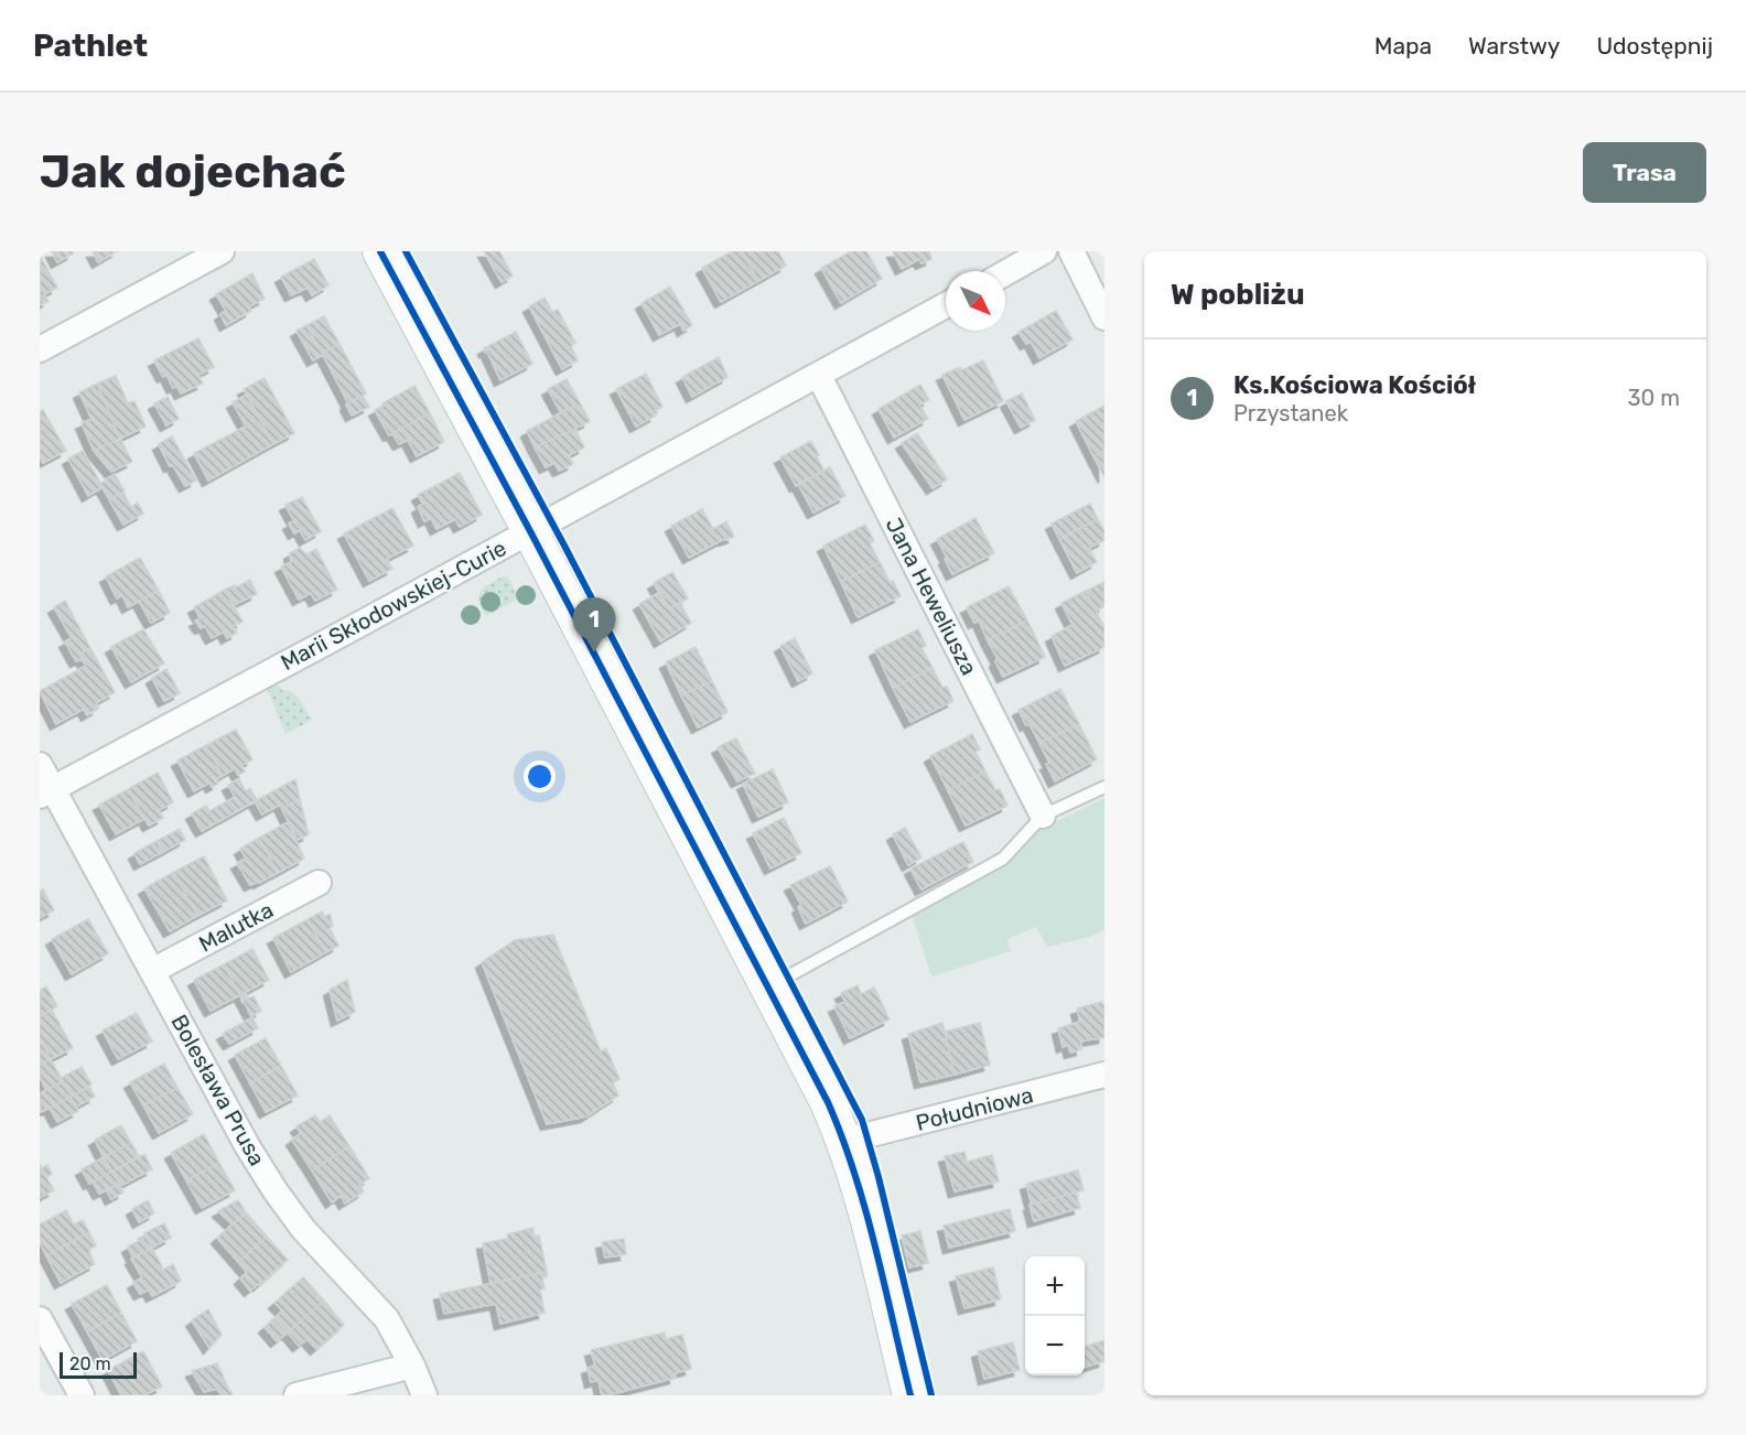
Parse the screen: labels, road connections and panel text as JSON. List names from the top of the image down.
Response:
{
  "streets": {
    "street": [
      "Jana Heweliusza",
      "Marii Skłodowskiej-Curie",
      "Malutka",
      "Bolesława Prusa",
      "Południowa"
    ]
  },
  "crossings": [
    ["Jana Heweliusza", "Marii Skłodowskiej-Curie"],
    ["Marii Skłodowskiej-Curie", "Bolesława Prusa"],
    ["Malutka", "Bolesława Prusa"]
  ],
  "scale_bar": "20 m",
  "north": "bottom right",
  "page": {
    "header": "Pathlet",
    "nav": ["Mapa", "Warstwy", "Udostępnij"],
    "buttons": "Trasa",
    "title": "Jak dojechać",
    "heading": "W pobliżu",
    "list": [
      {
        "mark": "1",
        "name": "Ks.Kościowa Kościół",
        "note": "Przystanek",
        "value": "30 m"
      }
    ],
    "pins": "1",
    "map_buttons": ["+", "−"],
    "scale": "20 m"
  }
}
